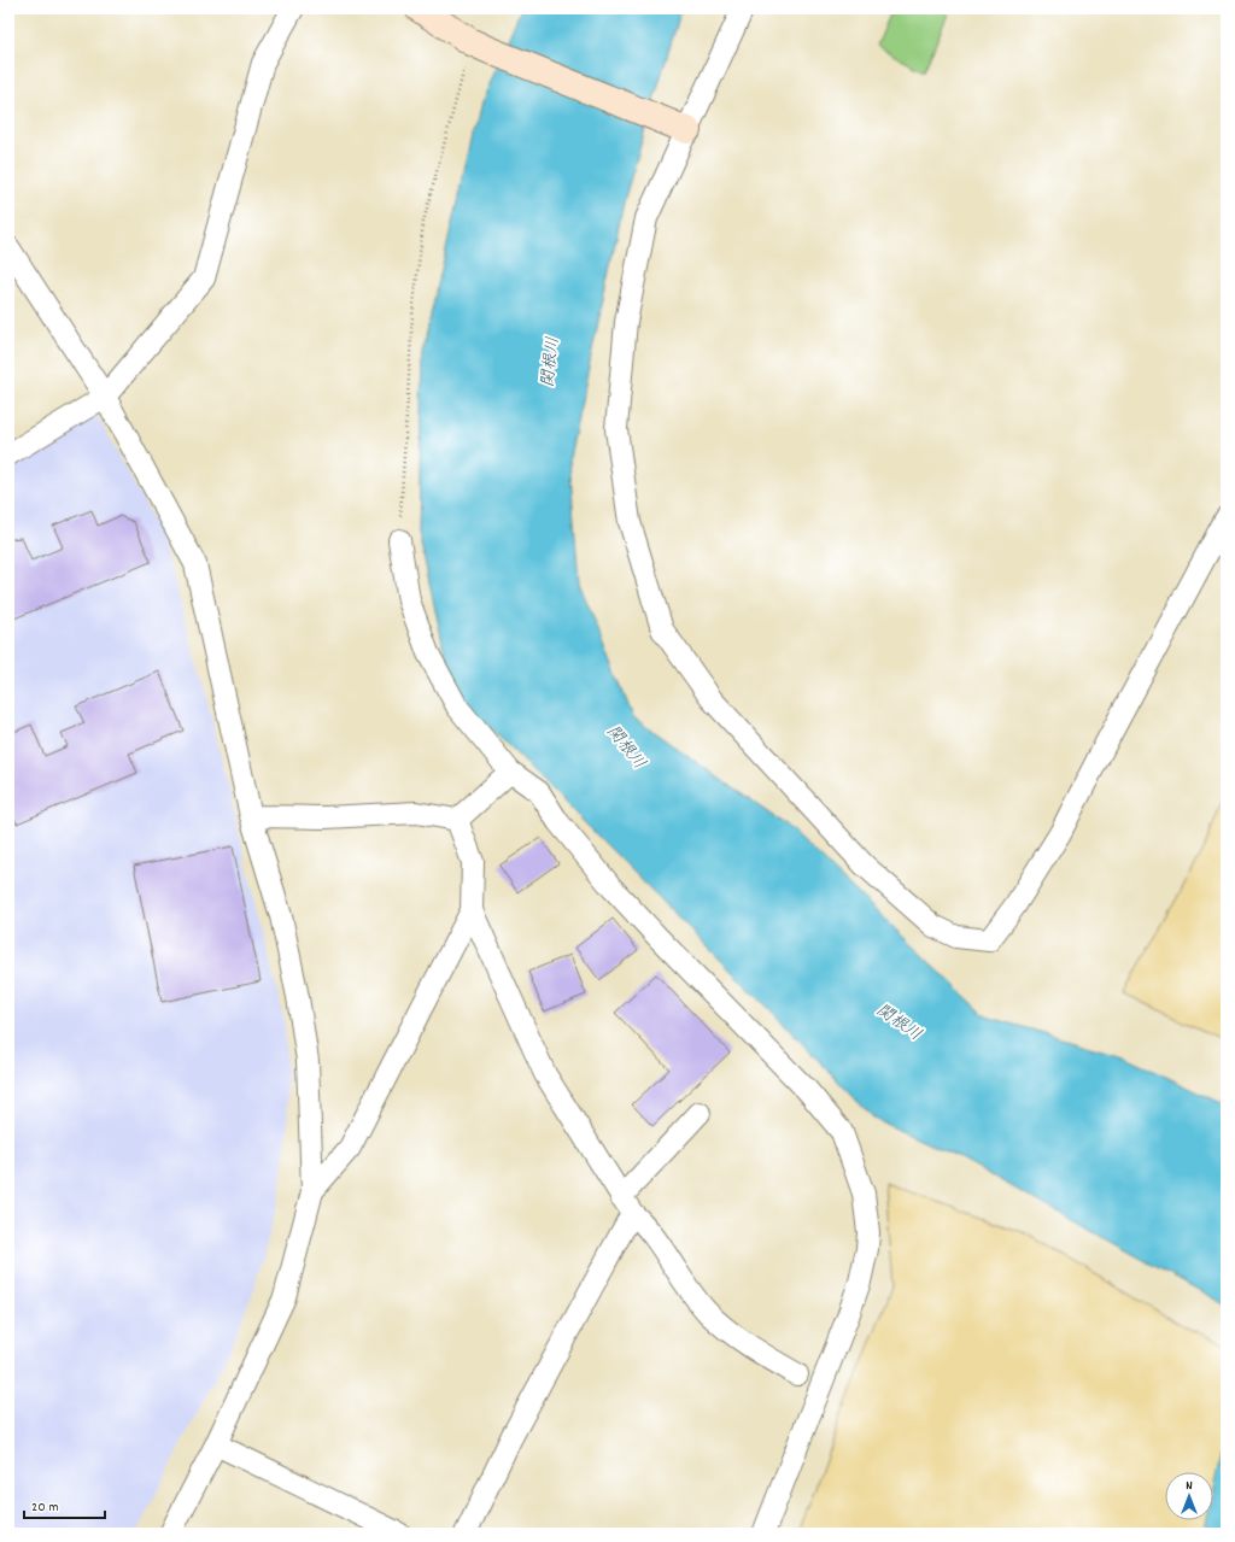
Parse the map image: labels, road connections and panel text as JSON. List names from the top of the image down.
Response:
{
  "water": ["関根川"],
  "scale_bar": "20 m",
  "north": "top"
}
